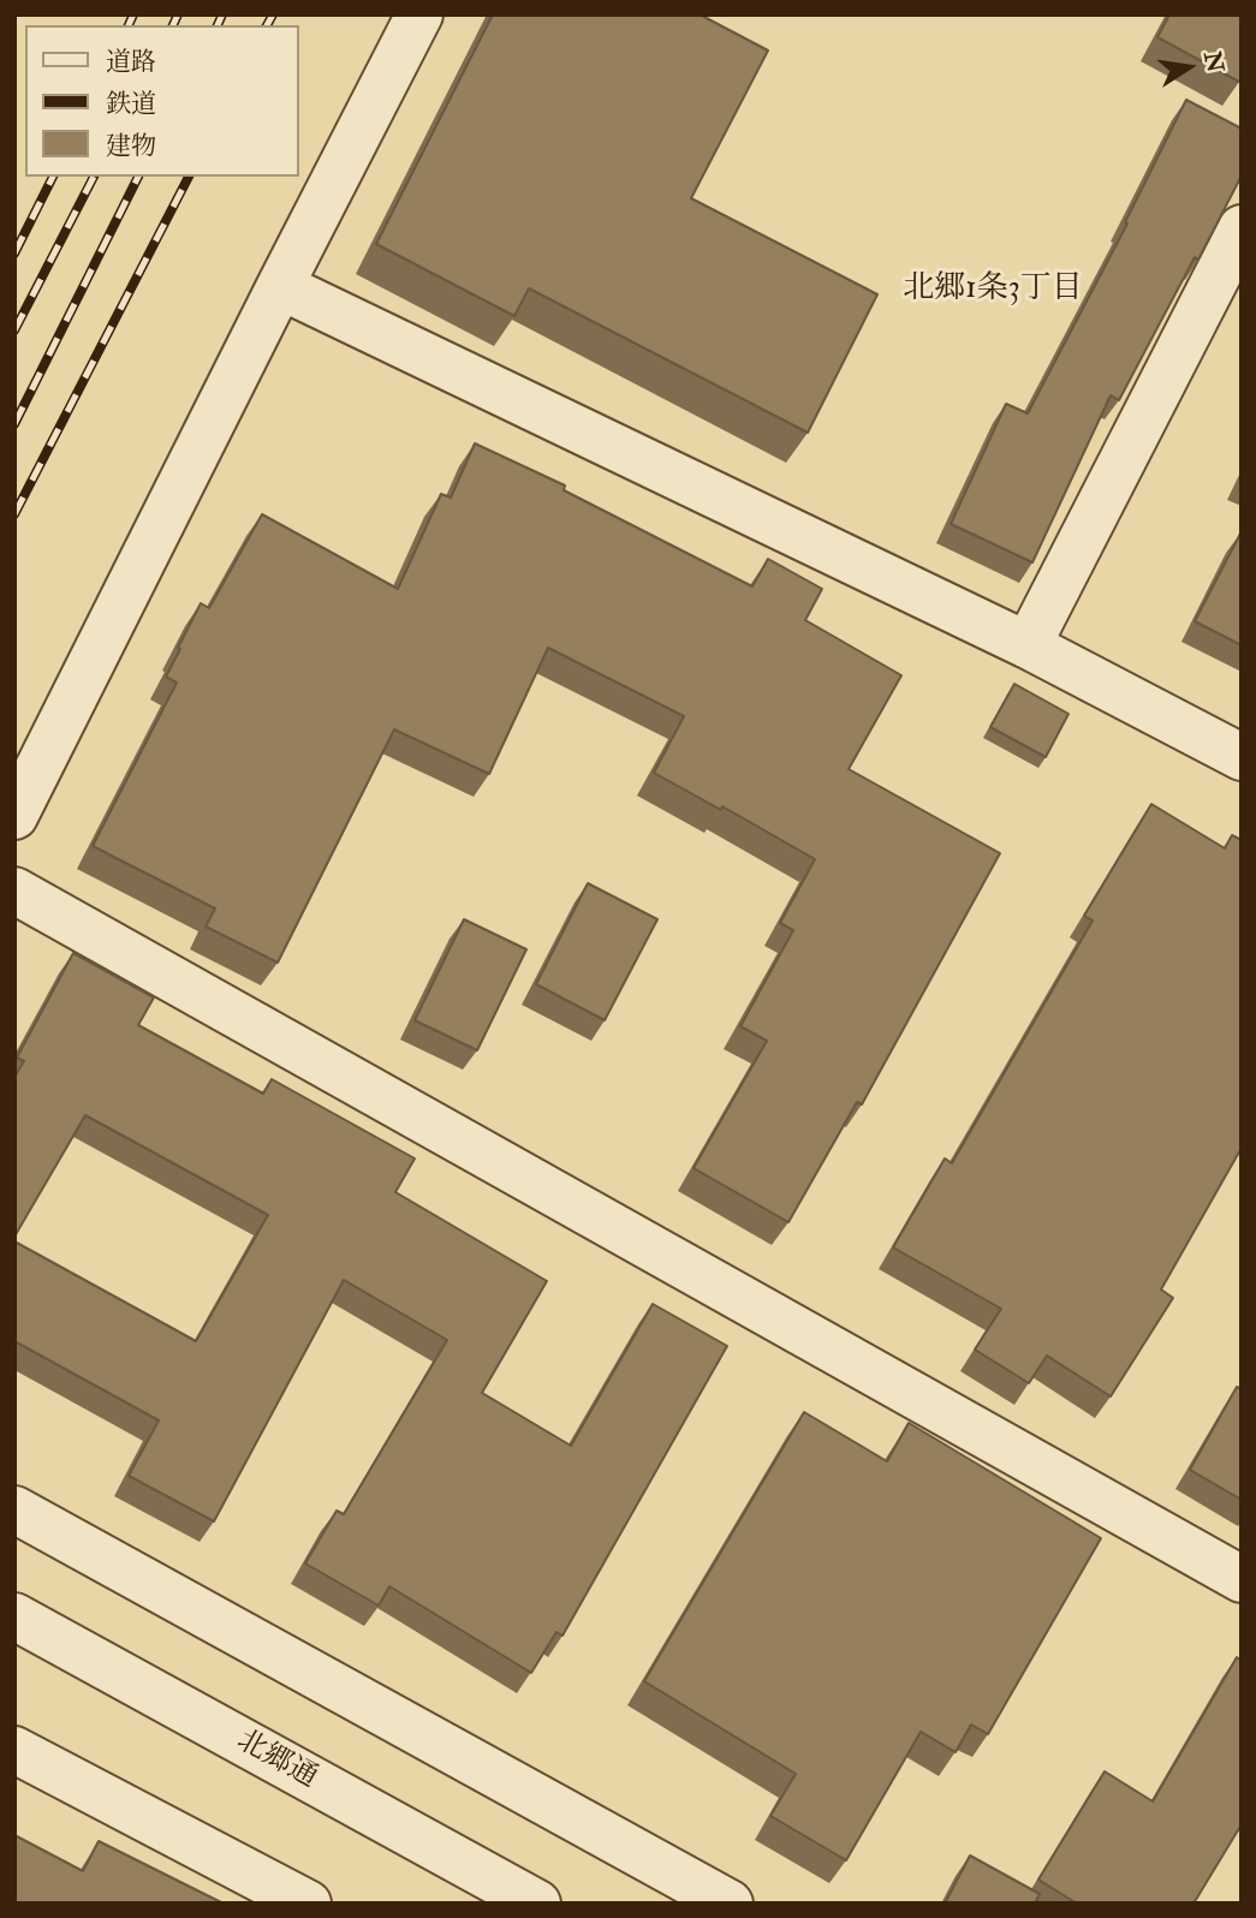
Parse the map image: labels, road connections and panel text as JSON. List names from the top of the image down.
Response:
{
  "streets": {
    "street": ["北郷通"]
  },
  "districts": ["北郷1条3丁目"],
  "legend": ["道路", "鉄道", "建物"],
  "north": "right"
}
